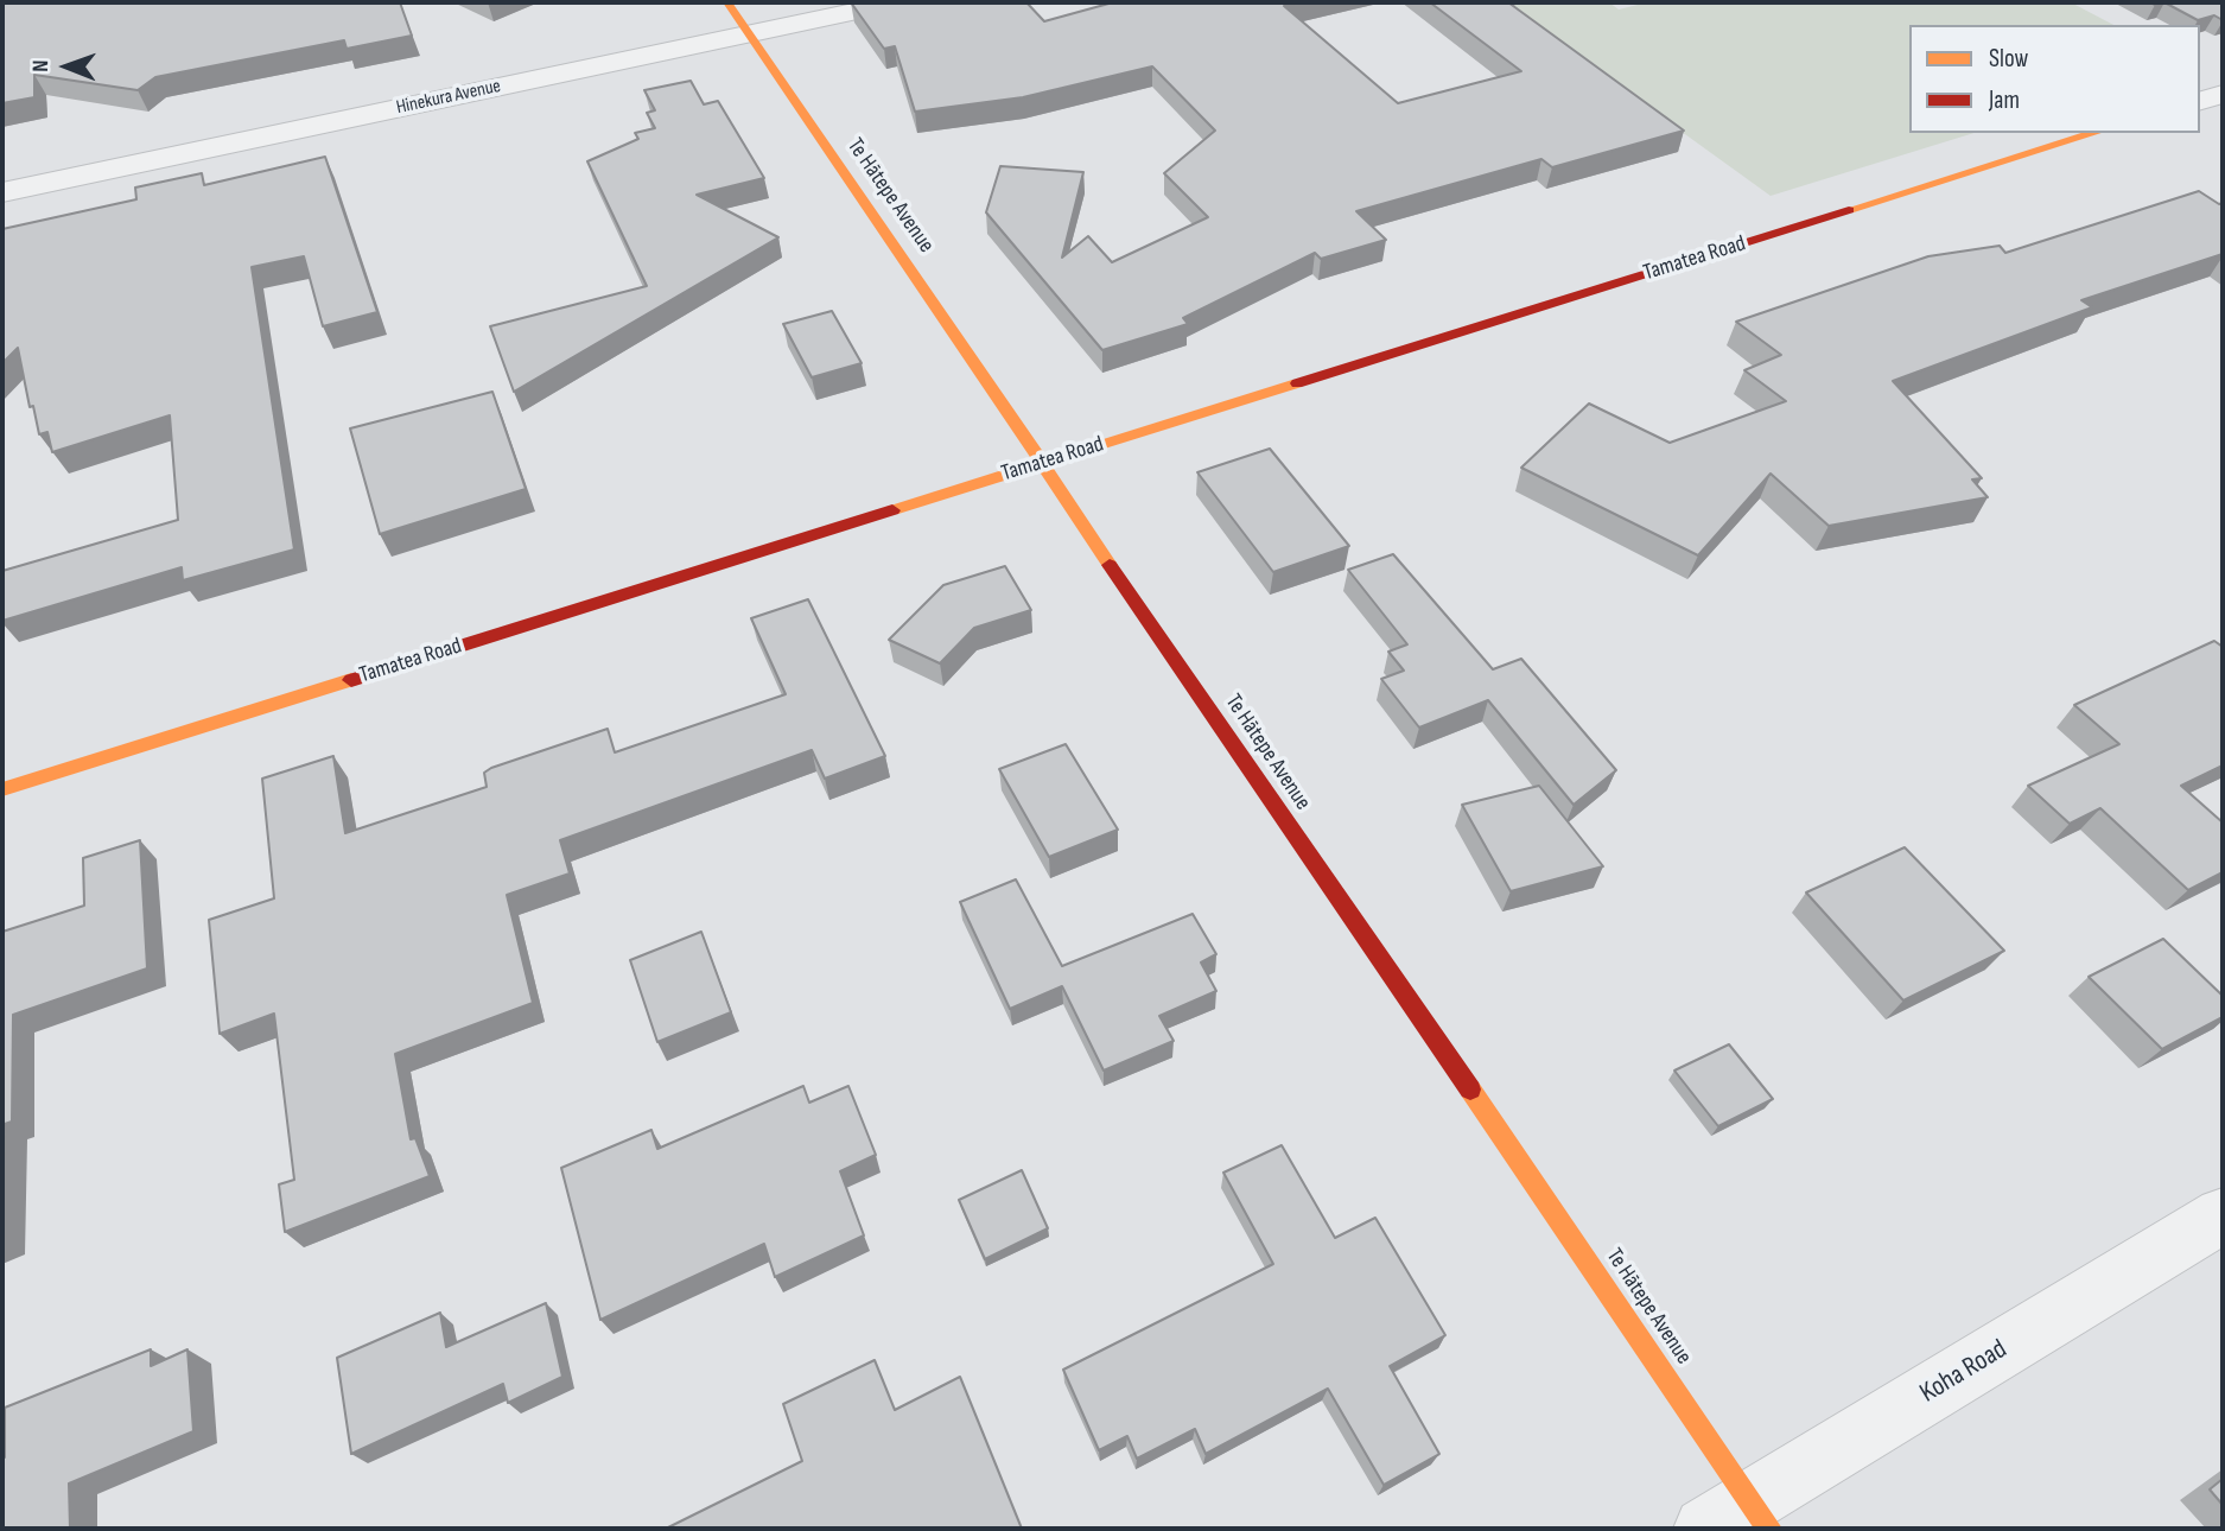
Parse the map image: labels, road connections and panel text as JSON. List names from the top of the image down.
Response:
{
  "streets": {
    "street": [
      "Hinekura Avenue",
      "Te Hātepe Avenue",
      "Tamatea Road",
      "Koha Road"
    ]
  },
  "crossings": [
    ["Hinekura Avenue", "Te Hātepe Avenue"],
    ["Te Hātepe Avenue", "Tamatea Road"],
    ["Te Hātepe Avenue", "Koha Road"]
  ],
  "legend": ["Slow", "Jam"],
  "north": "left"
}
